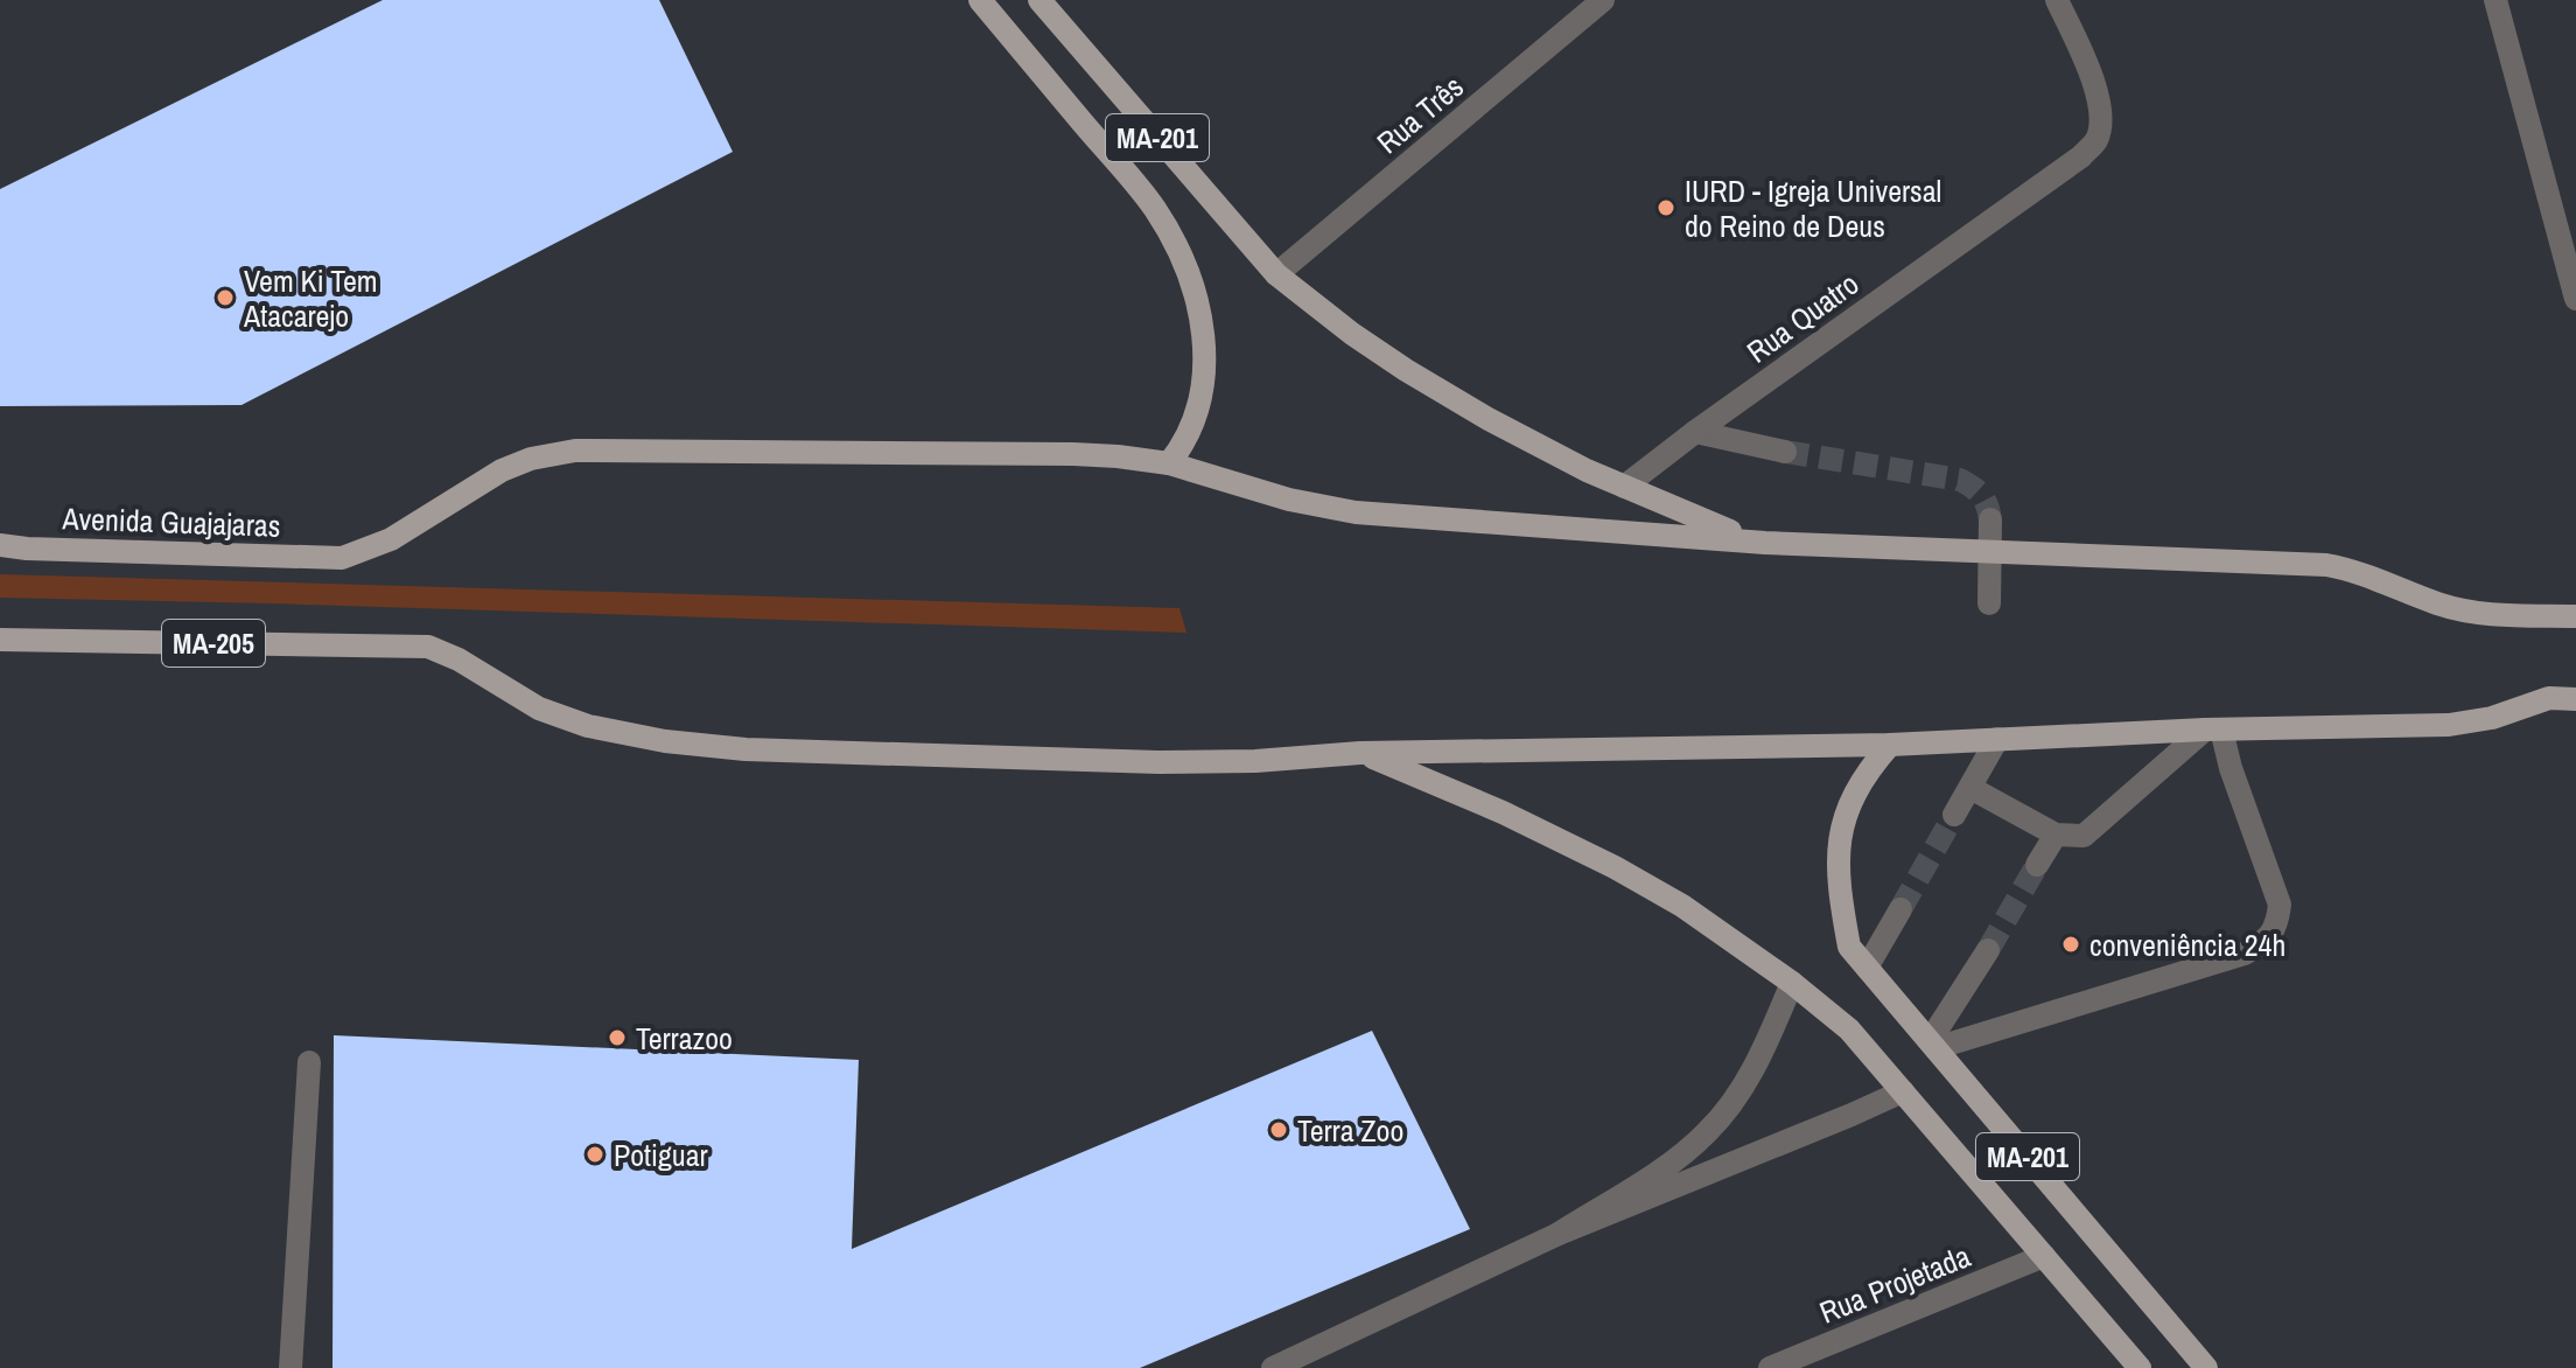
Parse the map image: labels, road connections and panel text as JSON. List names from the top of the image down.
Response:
{
  "streets": {
    "main road": ["MA-201", "Avenida Guajajaras", "MA-205"],
    "street": ["Rua Três", "Rua Quatro", "Rua Projetada"]
  },
  "crossings": [
    ["Rua Três", "MA-201"],
    ["MA-201", "Avenida Guajajaras"],
    ["MA-201", "Rua Projetada"]
  ],
  "places": [
    "IURD - Igreja Universal do Reino de Deus",
    "Vem Ki Tem Atacarejo",
    "conveniência 24h",
    "Terrazoo",
    "Terra Zoo",
    "Potiguar"
  ]
}
